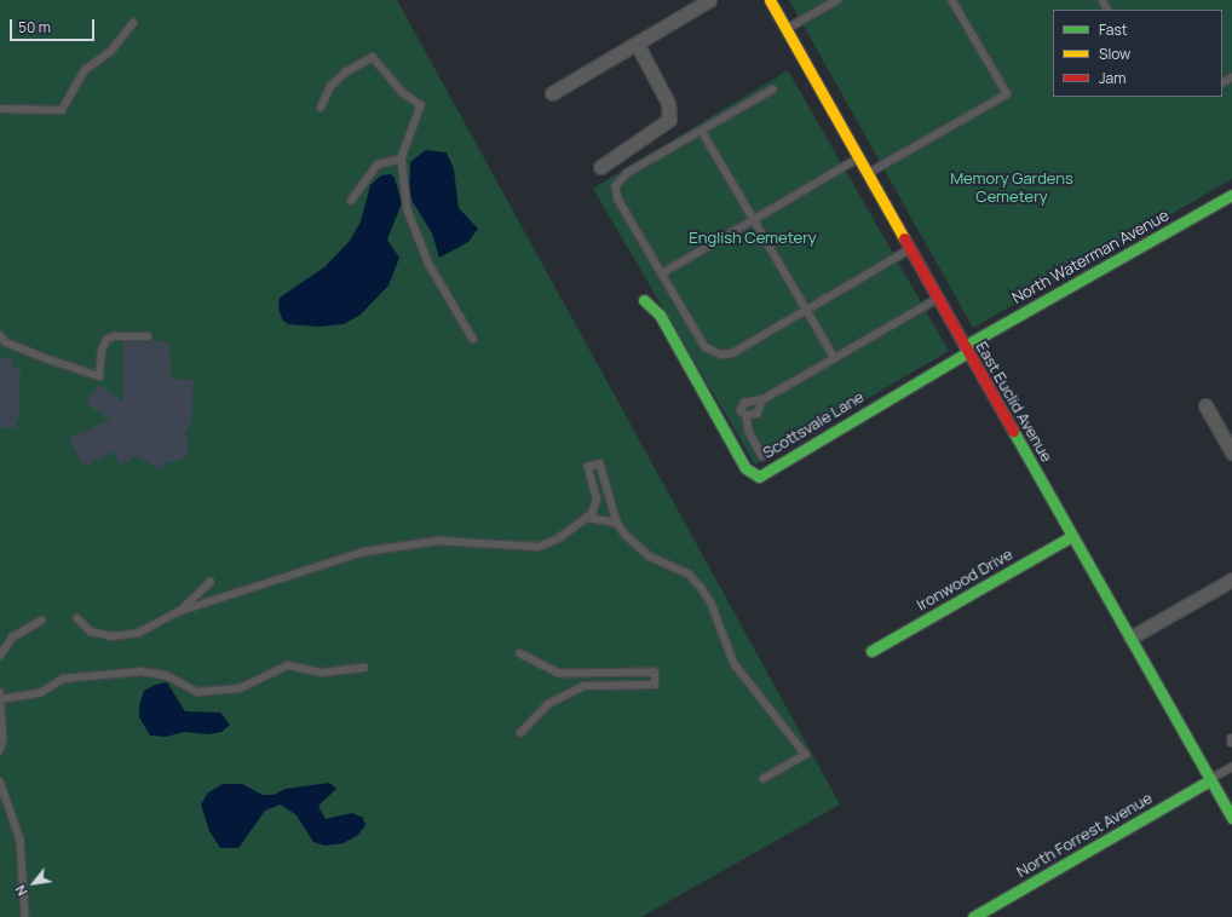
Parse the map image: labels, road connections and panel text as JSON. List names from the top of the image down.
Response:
{
  "streets": {
    "street": [
      "North Waterman Avenue",
      "East Euclid Avenue",
      "Scottsvale Lane",
      "Ironwood Drive",
      "North Forrest Avenue"
    ]
  },
  "crossings": [
    ["North Waterman Avenue", "East Euclid Avenue"],
    ["North Waterman Avenue", "Scottsvale Lane"],
    ["East Euclid Avenue", "Scottsvale Lane"],
    ["East Euclid Avenue", "Ironwood Drive"],
    ["East Euclid Avenue", "North Forrest Avenue"]
  ],
  "parks": ["Memory Gardens Cemetery", "English Cemetery"],
  "legend": ["Fast", "Slow", "Jam"],
  "scale_bar": "50 m",
  "north": "bottom left"
}
